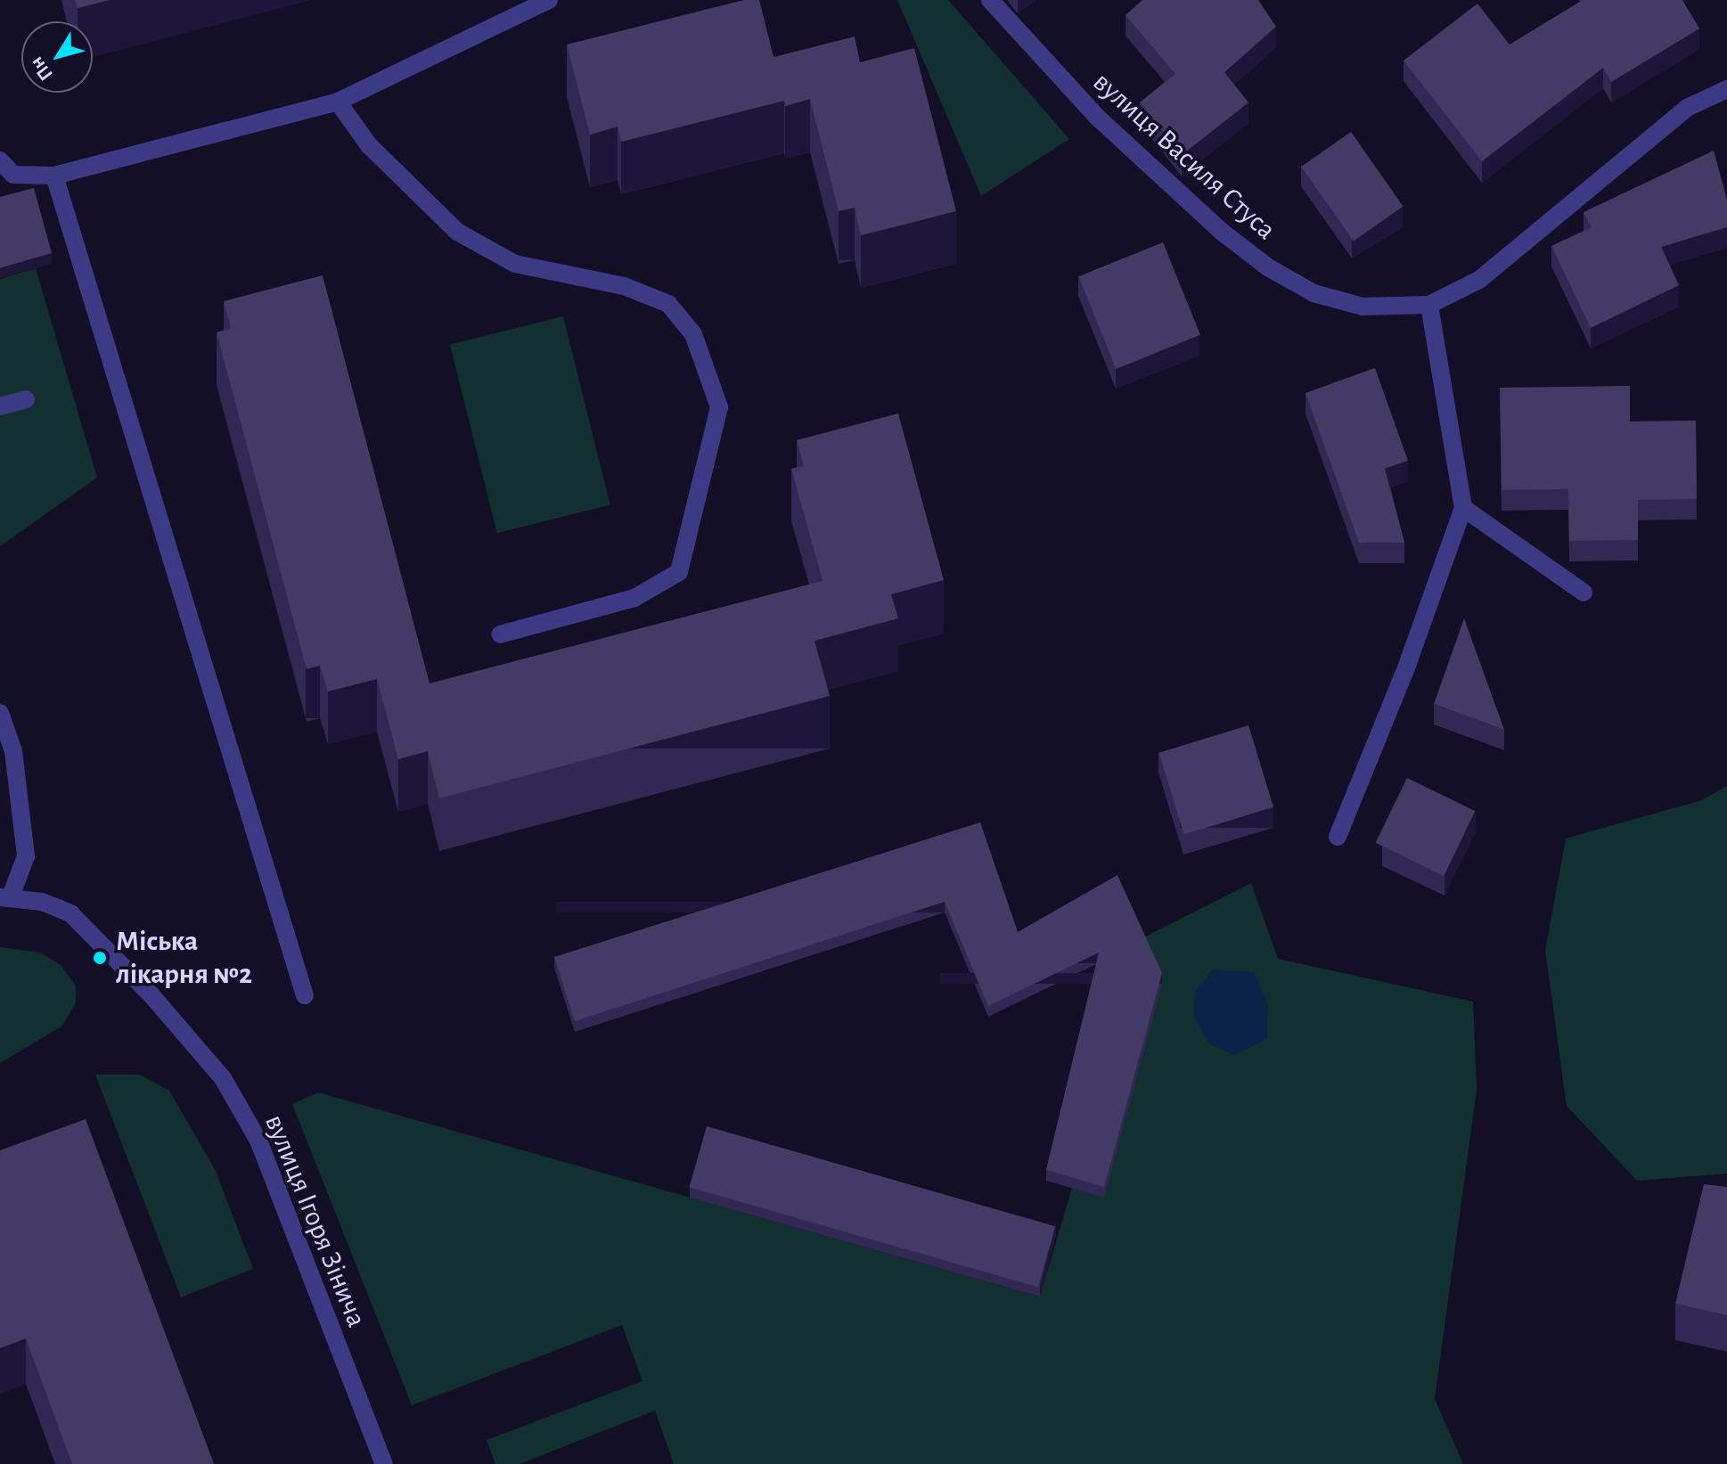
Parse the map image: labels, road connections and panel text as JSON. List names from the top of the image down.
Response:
{
  "streets": {
    "street": ["вулиця Василя Стуса", "вулиця Ігоря Зінича"]
  },
  "places": ["Міська лікарня №2"],
  "north": "bottom left"
}
